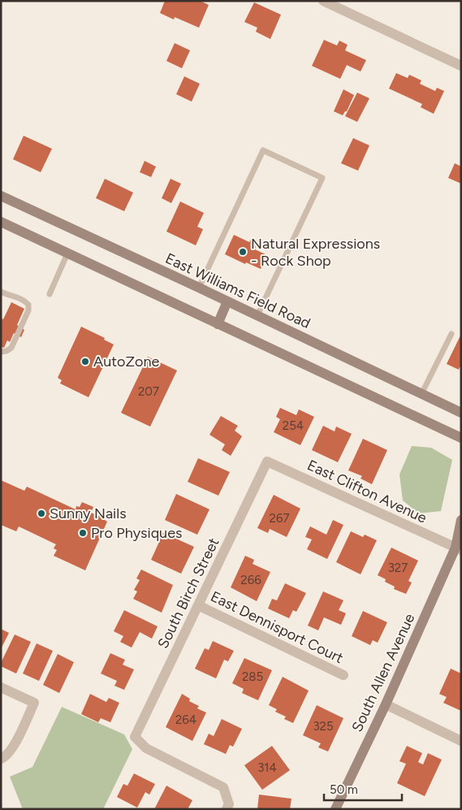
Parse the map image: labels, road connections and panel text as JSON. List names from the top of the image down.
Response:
{
  "streets": {
    "main road": ["East Williams Field Road", "South Allen Avenue"],
    "street": ["East Clifton Avenue", "South Birch Street", "East Dennisport Court"]
  },
  "crossings": [
    ["East Clifton Avenue", "South Birch Street"],
    ["East Clifton Avenue", "South Allen Avenue"],
    ["South Birch Street", "East Dennisport Court"]
  ],
  "places": [
    "Natural Expressions - Rock Shop",
    "AutoZone",
    "Sunny Nails",
    "Pro Physiques"
  ],
  "house_numbers": [
    "207",
    "254",
    "267",
    "327",
    "266",
    "285",
    "264",
    "325",
    "314"
  ],
  "scale_bar": "50 m"
}
